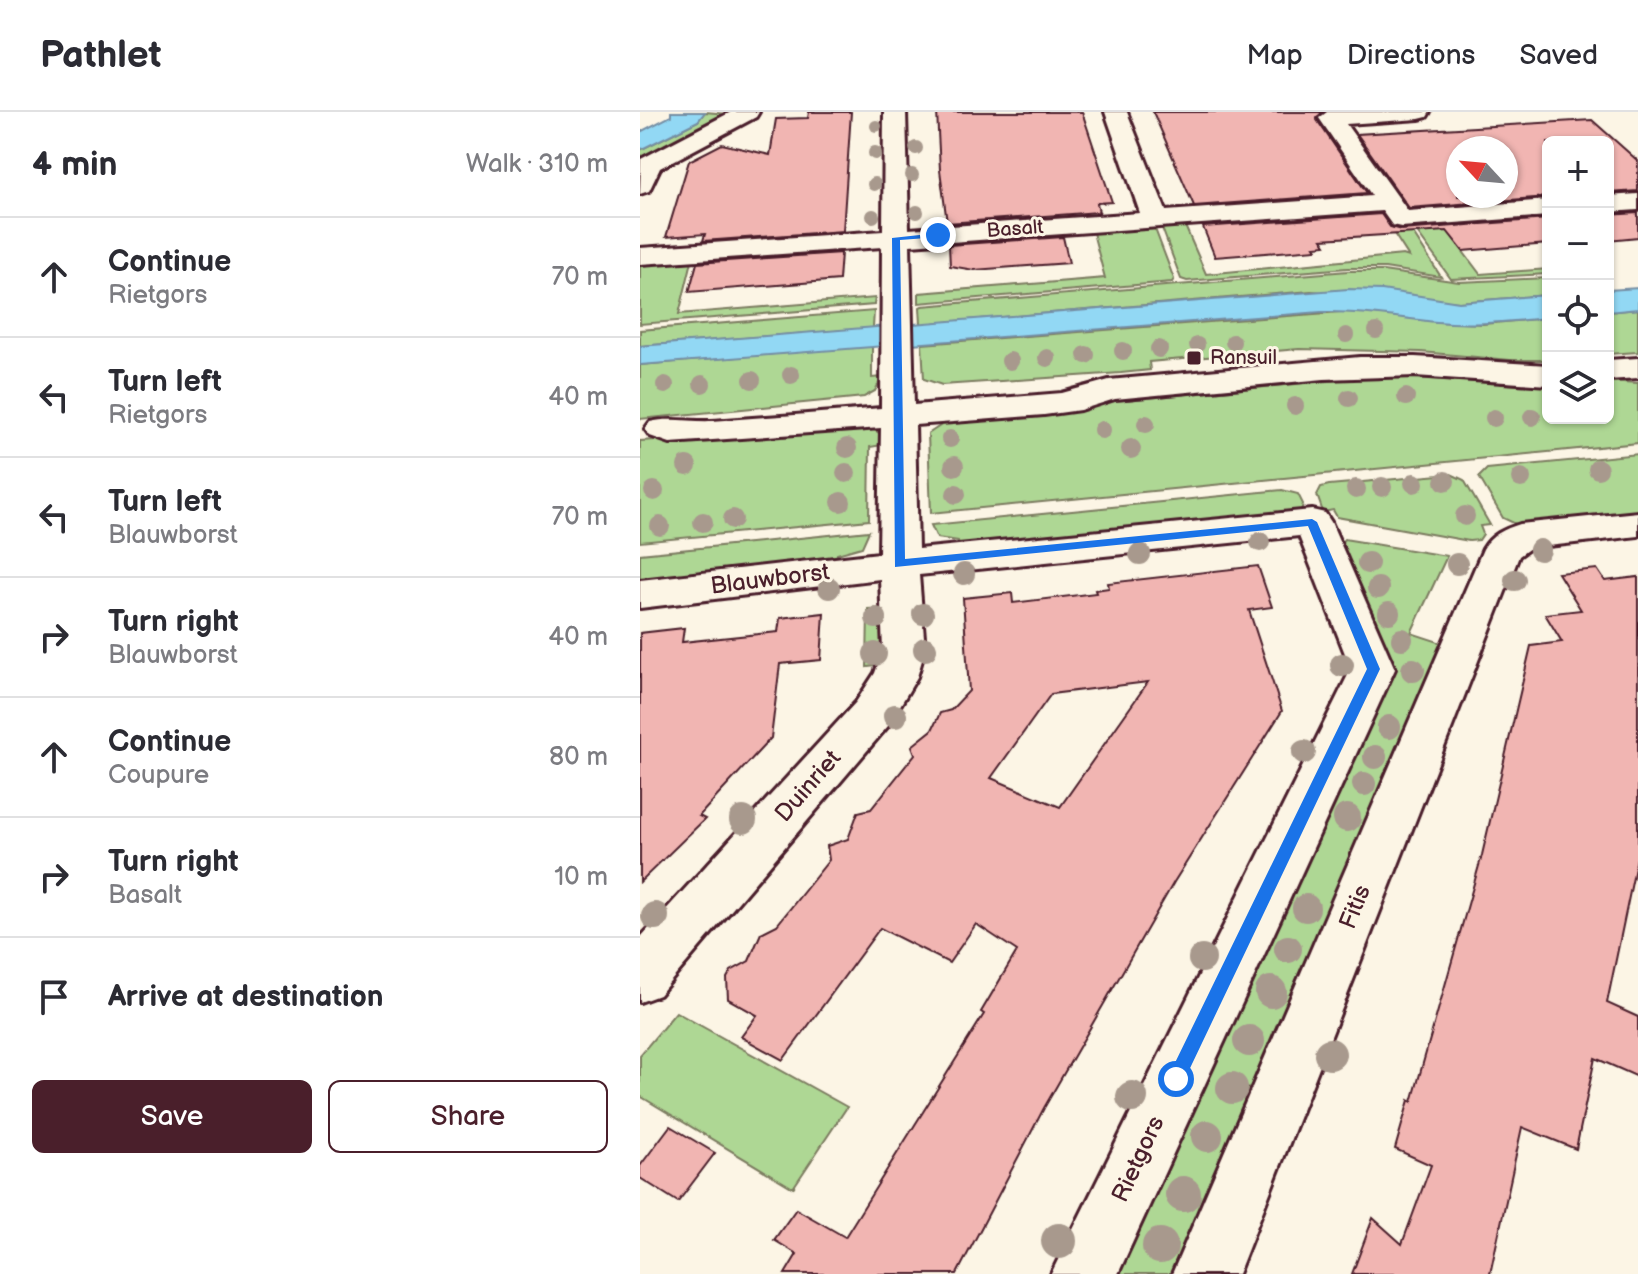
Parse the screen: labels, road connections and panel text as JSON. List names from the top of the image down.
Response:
{
  "streets": {
    "street": [
      "Basalt",
      "Blauwborst",
      "Duinriet",
      "Fitis",
      "Rietgors"
    ]
  },
  "crossings": [
    ["Blauwborst", "Duinriet"],
    ["Blauwborst", "Rietgors"]
  ],
  "places": {
    "transit": ["Ransuil"]
  },
  "north": "top left",
  "page": {
    "header": "Pathlet",
    "nav": ["Map", "Directions", "Saved"],
    "heading": ["4 min", "Walk · 310 m"],
    "map_buttons": ["+", "−"],
    "list": [
      ["Continue", "Rietgors", "70 m"],
      ["Turn left", "Rietgors", "40 m"],
      ["Turn left", "Blauwborst", "70 m"],
      ["Turn right", "Blauwborst", "40 m"],
      ["Continue", "Coupure", "80 m"],
      ["Turn right", "Basalt", "10 m"],
      "Arrive at destination"
    ],
    "buttons": ["Save", "Share"]
  }
}
